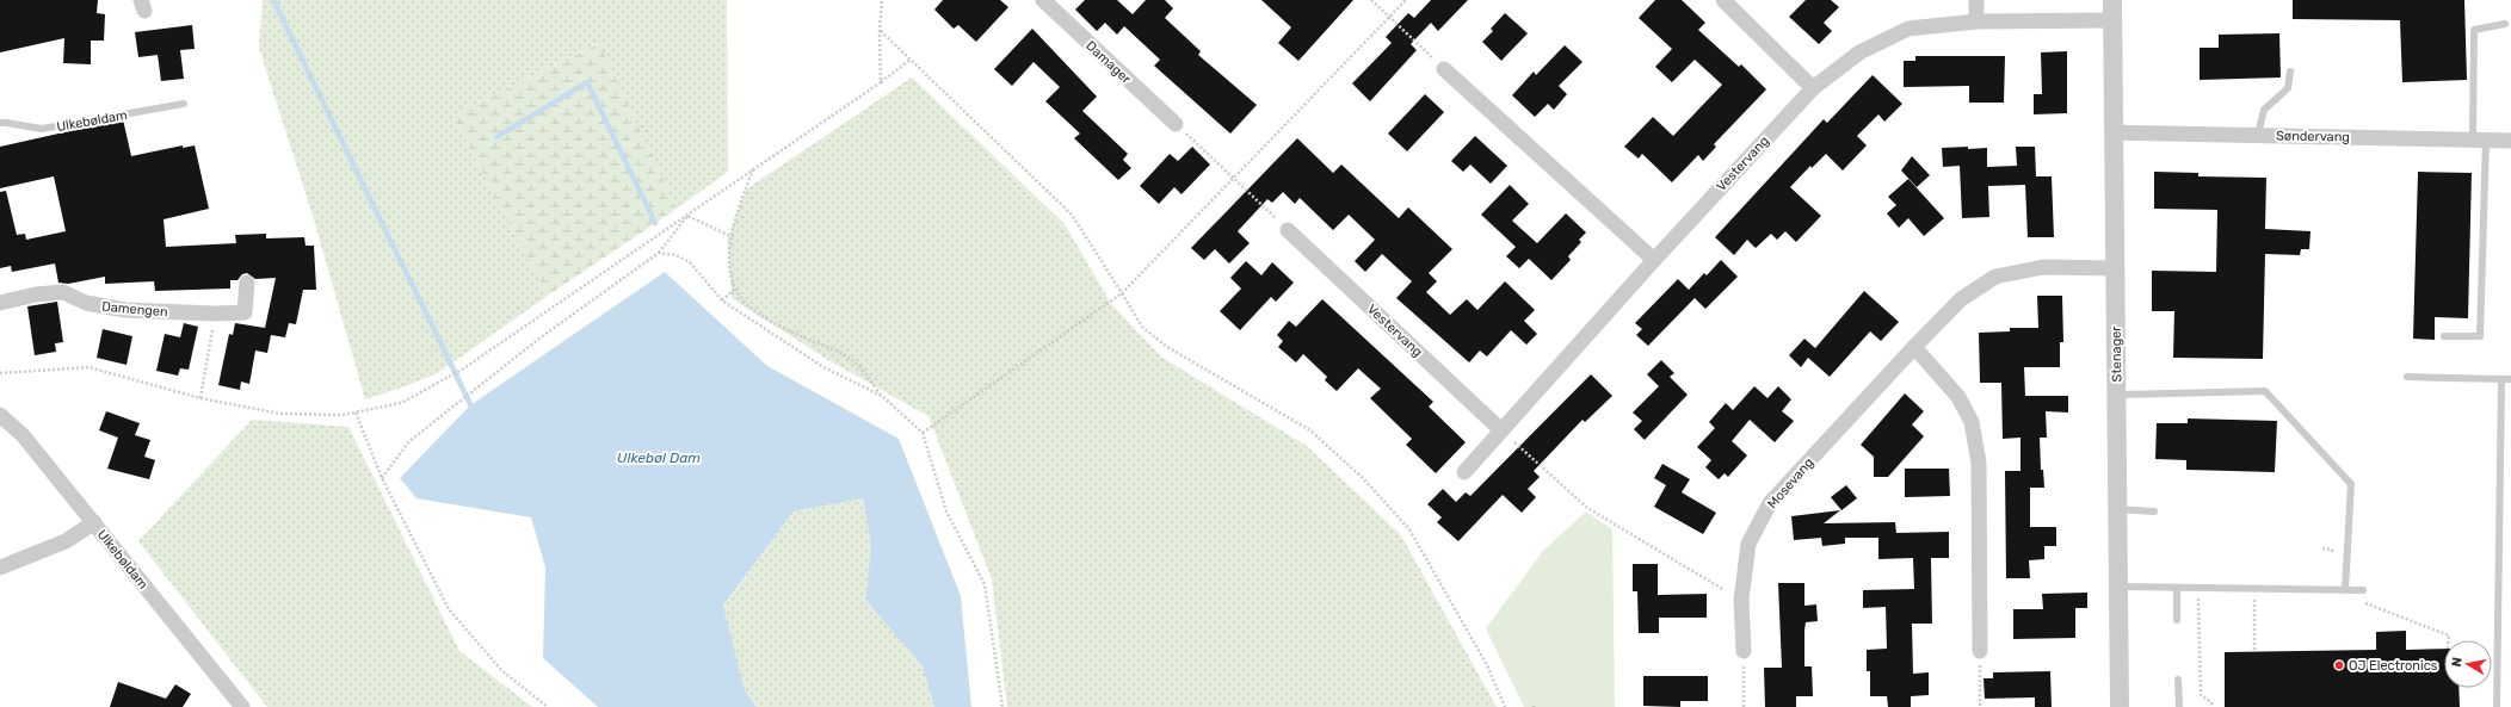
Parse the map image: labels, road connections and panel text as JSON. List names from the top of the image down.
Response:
{
  "streets": {
    "street": [
      "Damager",
      "Ulkebøldam",
      "Søndervang",
      "Vestervang",
      "Damengen",
      "Stenager",
      "Mosevang"
    ]
  },
  "crossings": [
    ["Søndervang", "Stenager"],
    ["Vestervang", "Stenager"],
    ["Stenager", "Mosevang"]
  ],
  "water": ["Ulkebøl Dam"],
  "places": ["OJ Electronics"],
  "north": "left"
}
